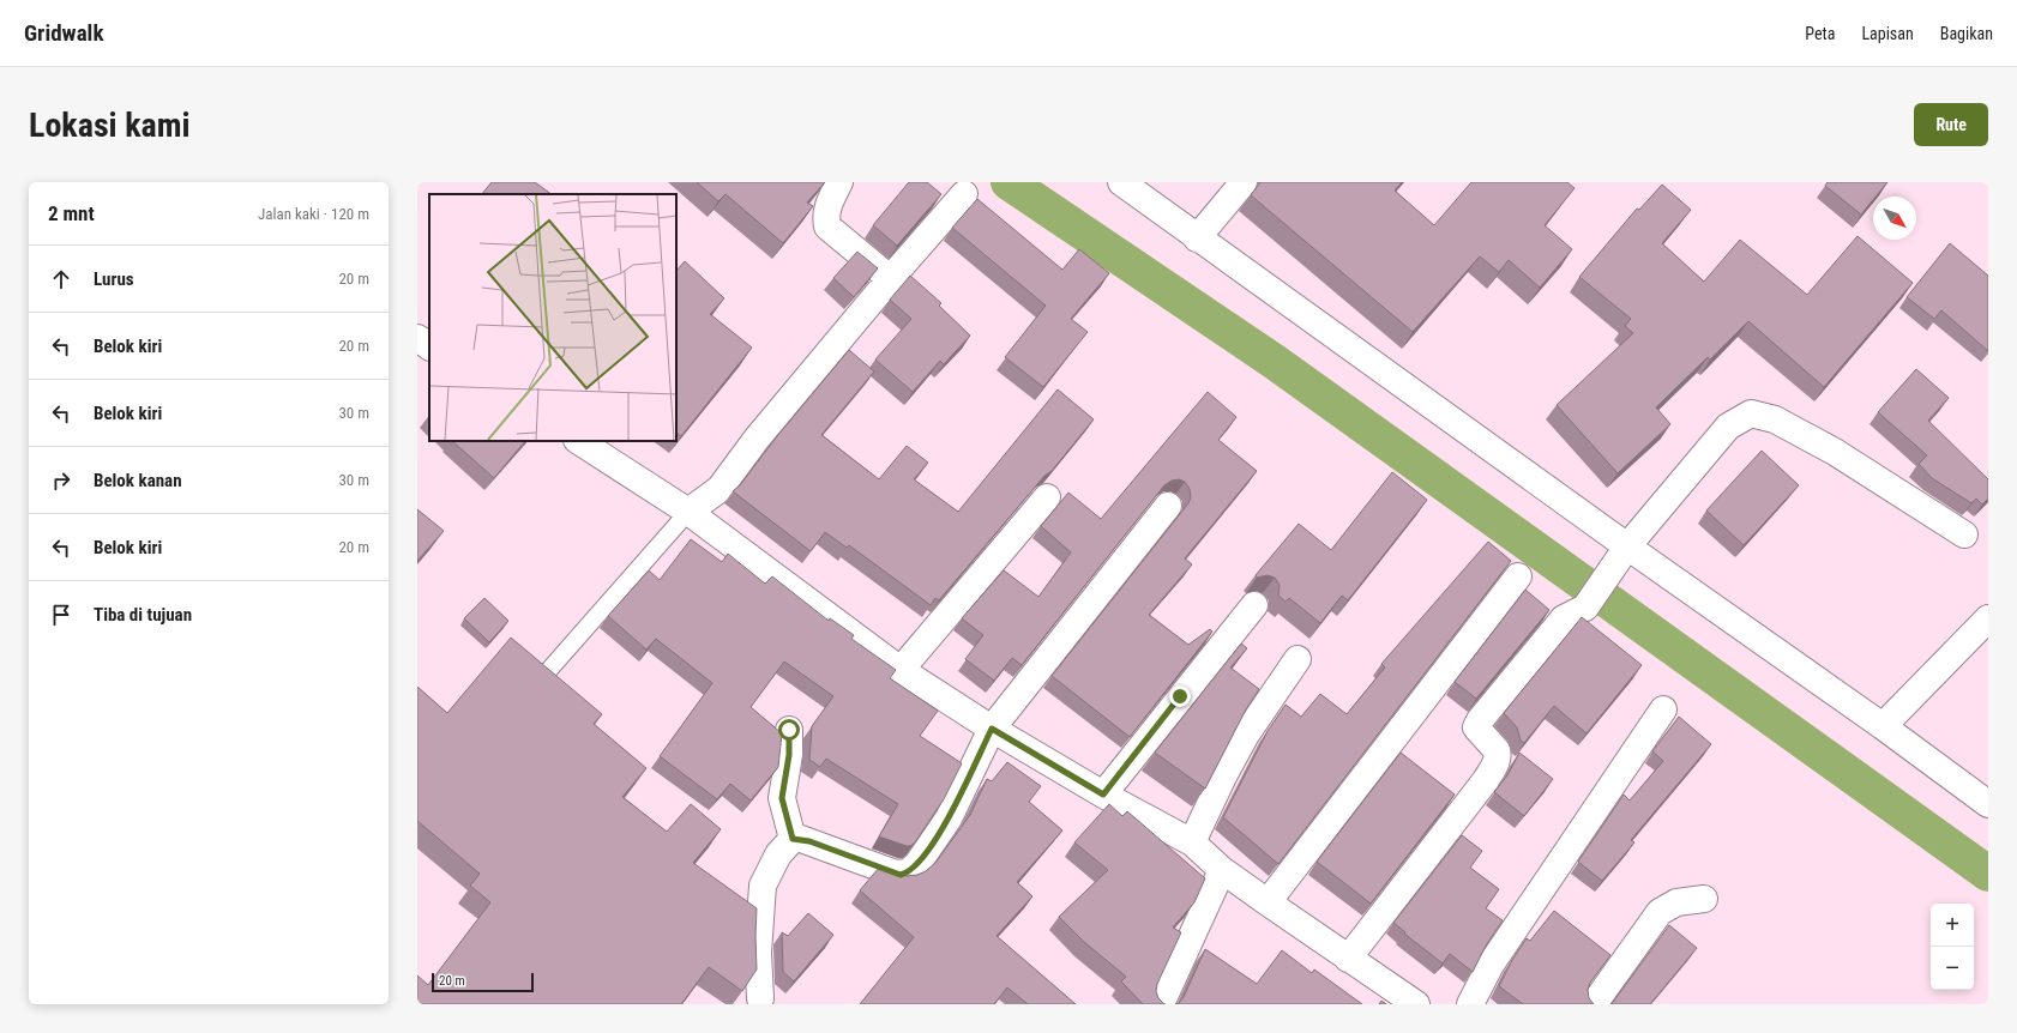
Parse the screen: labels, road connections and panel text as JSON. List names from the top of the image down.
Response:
{
  "scale_bar": "20 m",
  "north": "bottom right",
  "page": {
    "header": "Gridwalk",
    "nav": ["Peta", "Lapisan", "Bagikan"],
    "buttons": "Rute",
    "title": "Lokasi kami",
    "heading": ["2 mnt", "Jalan kaki · 120 m"],
    "list": [
      ["Lurus", "20 m"],
      ["Belok kiri", "20 m"],
      ["Belok kiri", "30 m"],
      ["Belok kanan", "30 m"],
      ["Belok kiri", "20 m"],
      "Tiba di tujuan"
    ],
    "map_buttons": ["+", "−"],
    "scale": "20 m"
  }
}
